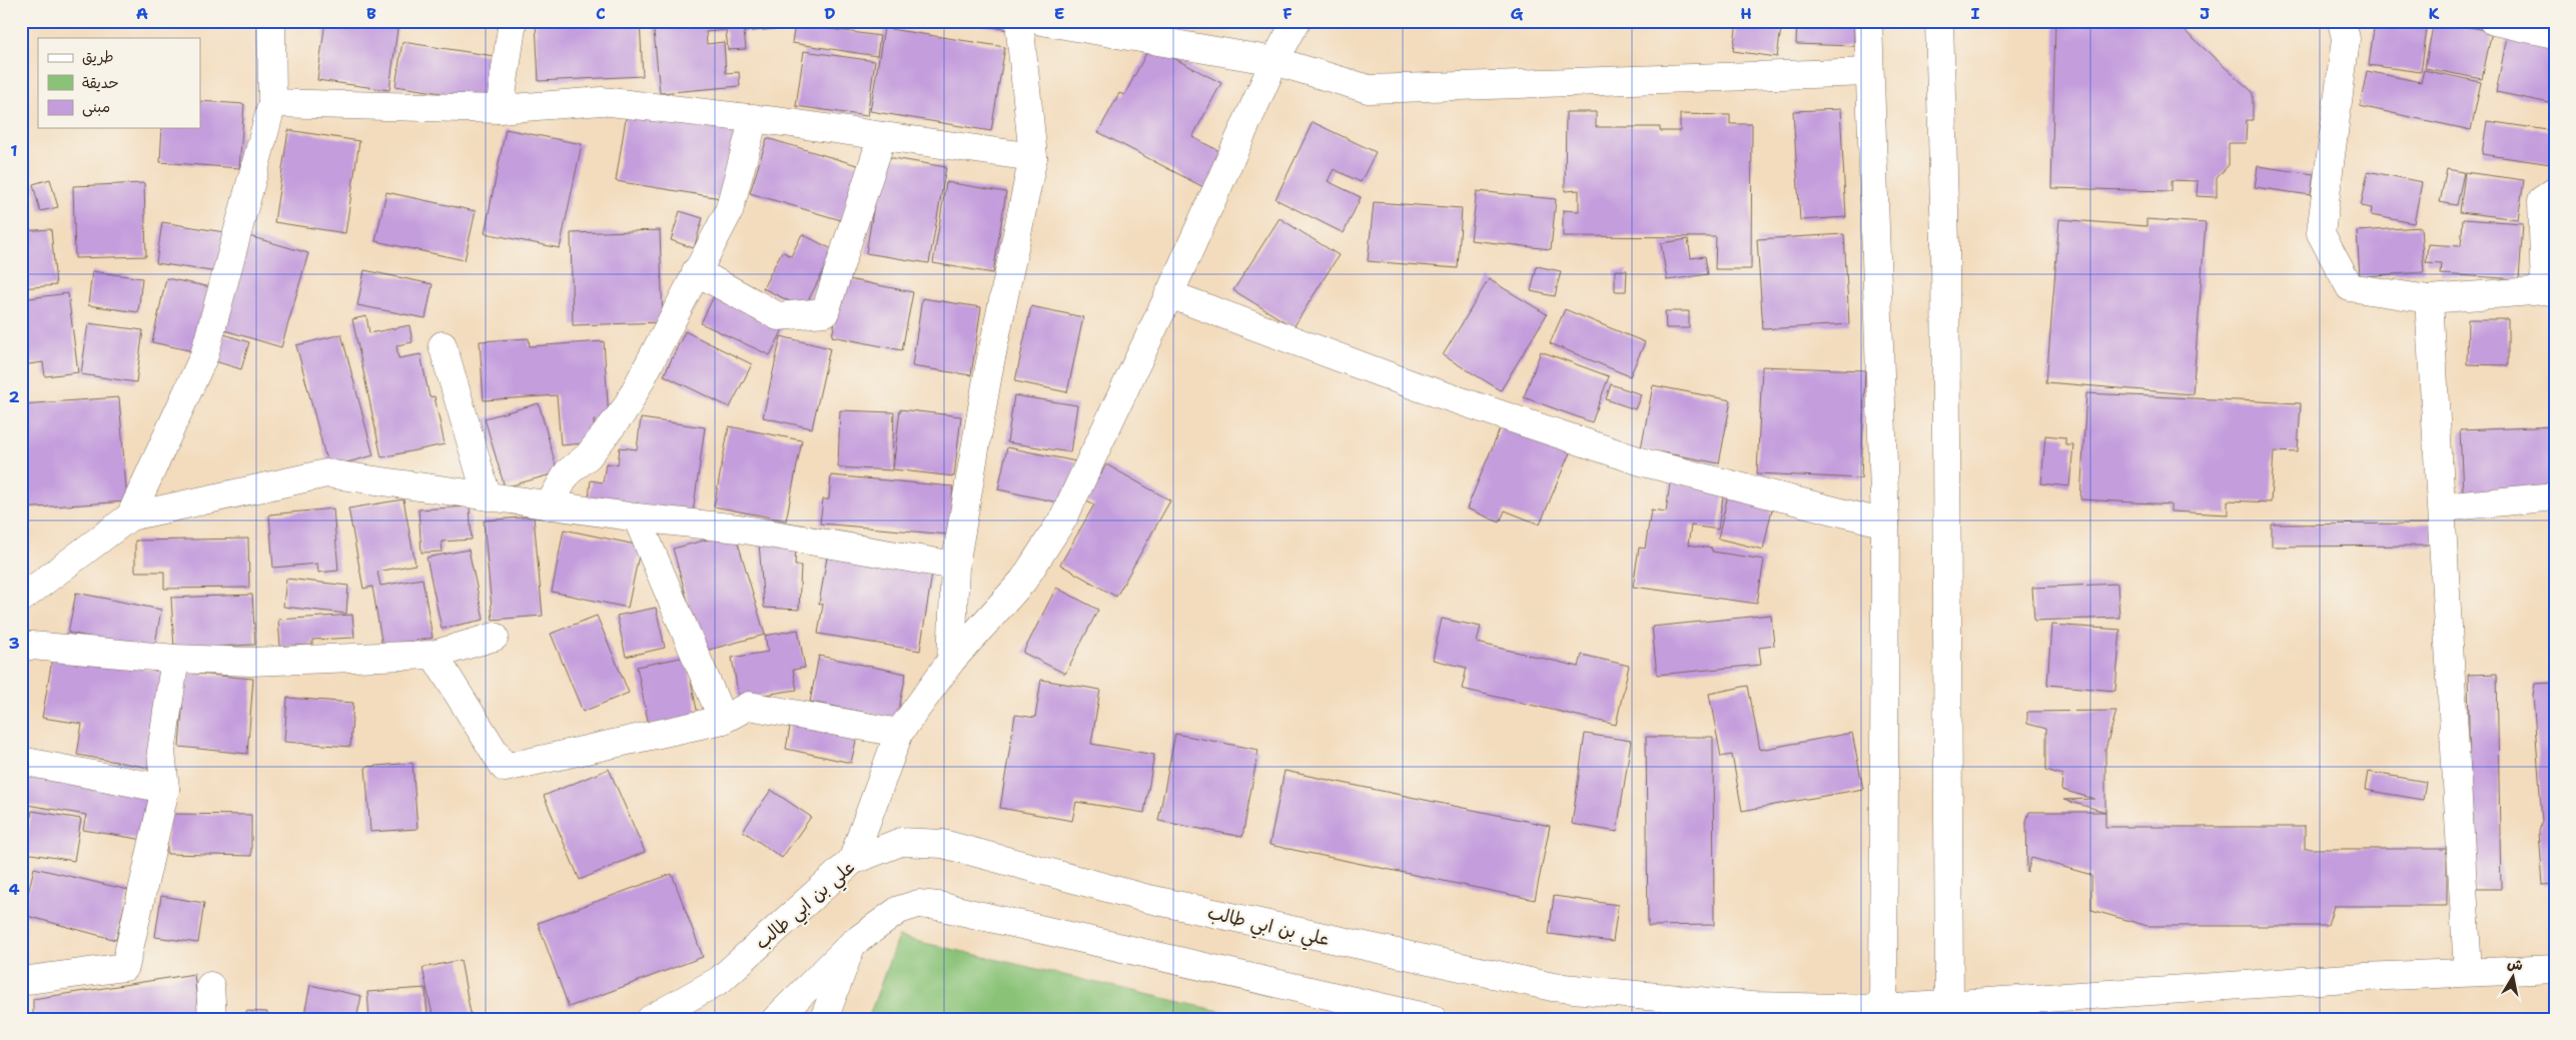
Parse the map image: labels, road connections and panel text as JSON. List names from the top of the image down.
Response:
{
  "streets": {
    "street": ["علي بن ابي طالب"]
  },
  "legend": ["طريق", "حديقة", "مبنى"],
  "north": "top",
  "grid": {
    "columns": [
      "A",
      "B",
      "C",
      "D",
      "E",
      "F",
      "G",
      "H",
      "I",
      "J",
      "K"
    ],
    "rows": [
      "1",
      "2",
      "3",
      "4"
    ]
  }
}
